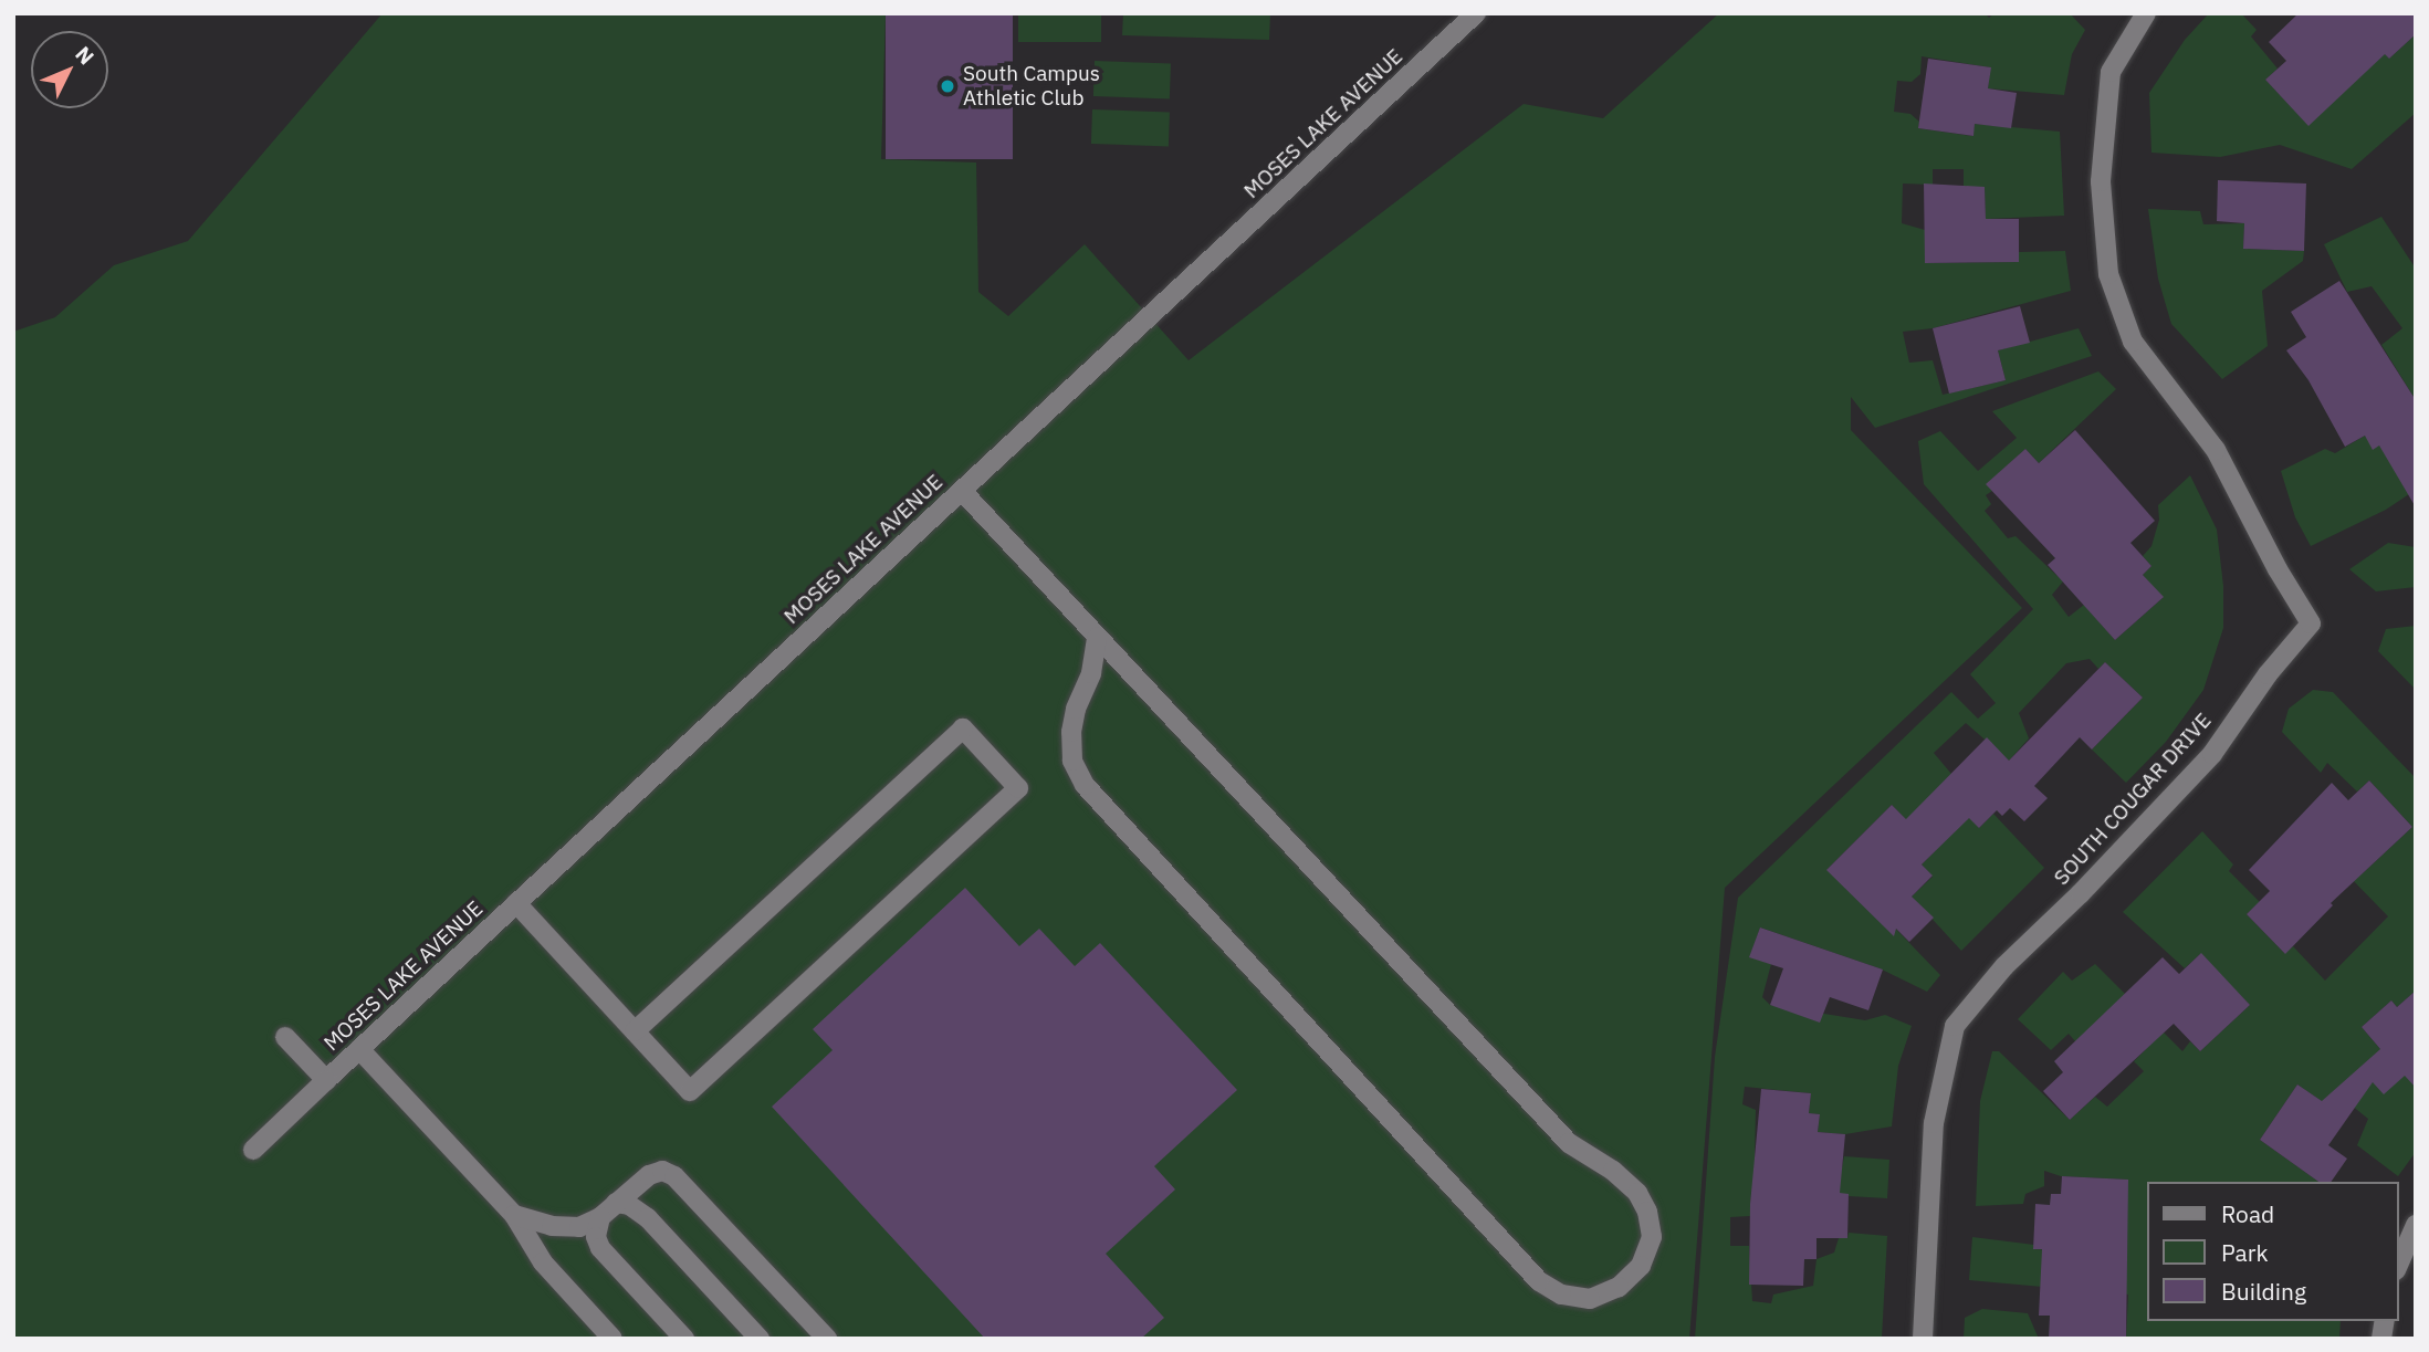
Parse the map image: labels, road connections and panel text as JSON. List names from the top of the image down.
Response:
{
  "streets": {
    "street": ["MOSES LAKE AVENUE", "SOUTH COUGAR DRIVE"]
  },
  "places": ["South Campus Athletic Club"],
  "legend": ["Road", "Park", "Building"],
  "north": "top right"
}
